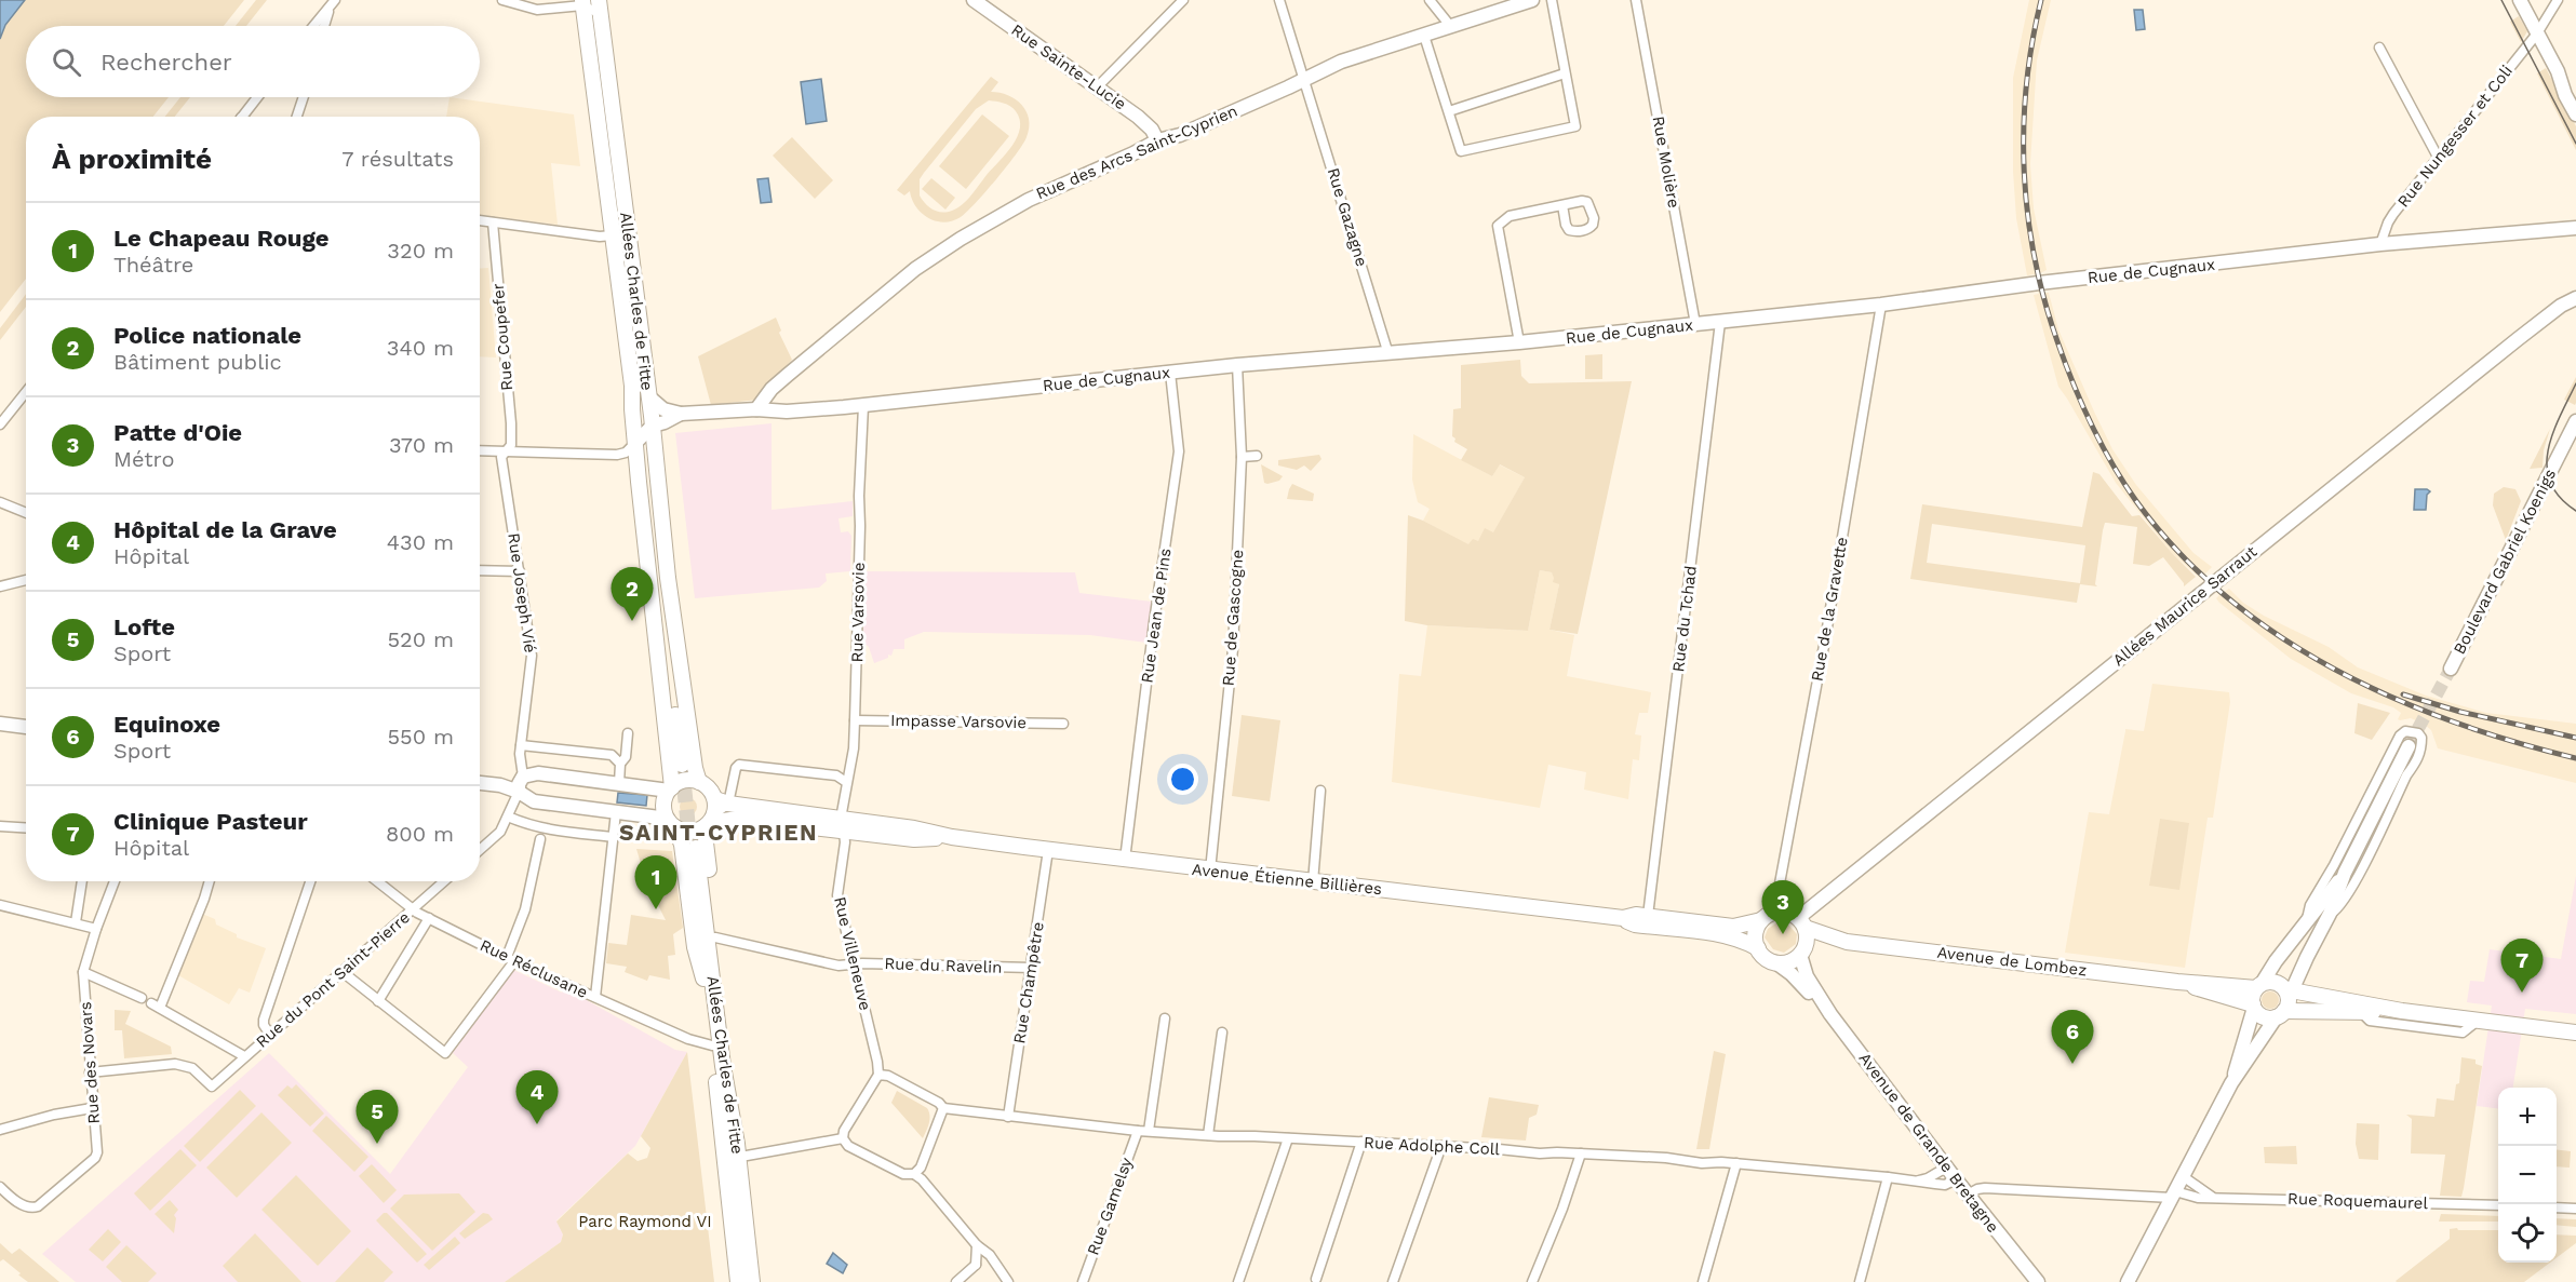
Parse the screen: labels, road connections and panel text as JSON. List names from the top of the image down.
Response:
{
  "streets": {
    "main road": ["Allées Charles de Fitte", "Avenue Étienne Billières", "Avenue de Lombez"],
    "street": [
      "Rue Sainte-Lucie",
      "Rue Nungesser et Coli",
      "Rue des Arcs Saint-Cyprien",
      "Rue Molière",
      "Rue Gazagne",
      "Rue de Cugnaux",
      "Rue Coupefer",
      "Boulevard Gabriel Koenigs",
      "Rue Joseph Vié",
      "Allées Maurice Sarraut",
      "Rue de la Gravette",
      "Rue Varsovie",
      "Rue Jean de Pins",
      "Rue de Gascogne",
      "Rue du Tchad",
      "Impasse Varsovie",
      "Rue Villeneuve",
      "Rue du Ravelin",
      "Rue Réclusane",
      "Rue du Pont Saint-Pierre",
      "Rue Champêtre",
      "Rue des Novars",
      "Avenue de Grande Bretagne",
      "Rue Adolphe Coll",
      "Rue Roquemaurel",
      "Rue Gamelsy"
    ]
  },
  "crossings": [
    ["Rue Sainte-Lucie", "Rue des Arcs Saint-Cyprien"],
    ["Rue Nungesser et Coli", "Rue de Cugnaux"],
    ["Rue des Arcs Saint-Cyprien", "Rue Gazagne"],
    ["Rue des Arcs Saint-Cyprien", "Rue de Cugnaux"],
    ["Rue Molière", "Rue de Cugnaux"],
    ["Rue Gazagne", "Rue de Cugnaux"],
    ["Rue de Cugnaux", "Allées Charles de Fitte"],
    ["Rue de Cugnaux", "Rue de la Gravette"],
    ["Rue de Cugnaux", "Rue Varsovie"],
    ["Rue de Cugnaux", "Rue Jean de Pins"],
    ["Rue de Cugnaux", "Rue de Gascogne"],
    ["Rue de Cugnaux", "Rue du Tchad"],
    ["Allées Charles de Fitte", "Avenue Étienne Billières"],
    ["Allées Charles de Fitte", "Rue Réclusane"],
    ["Rue Coupefer", "Rue Joseph Vié"],
    ["Allées Maurice Sarraut", "Rue de la Gravette"],
    ["Allées Maurice Sarraut", "Avenue Étienne Billières"],
    ["Allées Maurice Sarraut", "Avenue de Lombez"],
    ["Allées Maurice Sarraut", "Avenue de Grande Bretagne"],
    ["Rue de la Gravette", "Avenue Étienne Billières"],
    ["Rue de la Gravette", "Avenue de Lombez"],
    ["Rue de la Gravette", "Avenue de Grande Bretagne"],
    ["Rue Varsovie", "Impasse Varsovie"],
    ["Rue Varsovie", "Avenue Étienne Billières"],
    ["Rue Varsovie", "Rue Villeneuve"],
    ["Rue Jean de Pins", "Avenue Étienne Billières"],
    ["Rue de Gascogne", "Avenue Étienne Billières"],
    ["Rue du Tchad", "Avenue Étienne Billières"],
    ["Avenue Étienne Billières", "Rue Villeneuve"],
    ["Avenue Étienne Billières", "Avenue de Lombez"],
    ["Avenue Étienne Billières", "Rue Champêtre"],
    ["Avenue Étienne Billières", "Avenue de Grande Bretagne"],
    ["Rue Villeneuve", "Rue du Ravelin"],
    ["Rue Villeneuve", "Rue Adolphe Coll"],
    ["Avenue de Lombez", "Avenue de Grande Bretagne"],
    ["Rue du Ravelin", "Rue Champêtre"],
    ["Rue Réclusane", "Rue du Pont Saint-Pierre"],
    ["Rue du Pont Saint-Pierre", "Rue des Novars"],
    ["Rue Champêtre", "Rue Adolphe Coll"],
    ["Avenue de Grande Bretagne", "Rue Adolphe Coll"],
    ["Avenue de Grande Bretagne", "Rue Roquemaurel"],
    ["Rue Adolphe Coll", "Rue Gamelsy"]
  ],
  "districts": ["SAINT-CYPRIEN"],
  "parks": ["Parc Raymond VI"],
  "page": {
    "search": "Rechercher",
    "heading": ["À proximité", "7 résultats"],
    "list": [
      {
        "mark": "1",
        "name": "Le Chapeau Rouge",
        "note": "Théâtre",
        "value": "320 m"
      },
      {
        "mark": "2",
        "name": "Police nationale",
        "note": "Bâtiment public",
        "value": "340 m"
      },
      {
        "mark": "3",
        "name": "Patte d'Oie",
        "note": "Métro",
        "value": "370 m"
      },
      {
        "mark": "4",
        "name": "Hôpital de la Grave",
        "note": "Hôpital",
        "value": "430 m"
      },
      {
        "mark": "5",
        "name": "Lofte",
        "note": "Sport",
        "value": "520 m"
      },
      {
        "mark": "6",
        "name": "Equinoxe",
        "note": "Sport",
        "value": "550 m"
      },
      {
        "mark": "7",
        "name": "Clinique Pasteur",
        "note": "Hôpital",
        "value": "800 m"
      }
    ],
    "pins": [
      "2",
      "1",
      "3",
      "7",
      "6",
      "4",
      "5"
    ],
    "map_buttons": ["+", "−"]
  }
}
